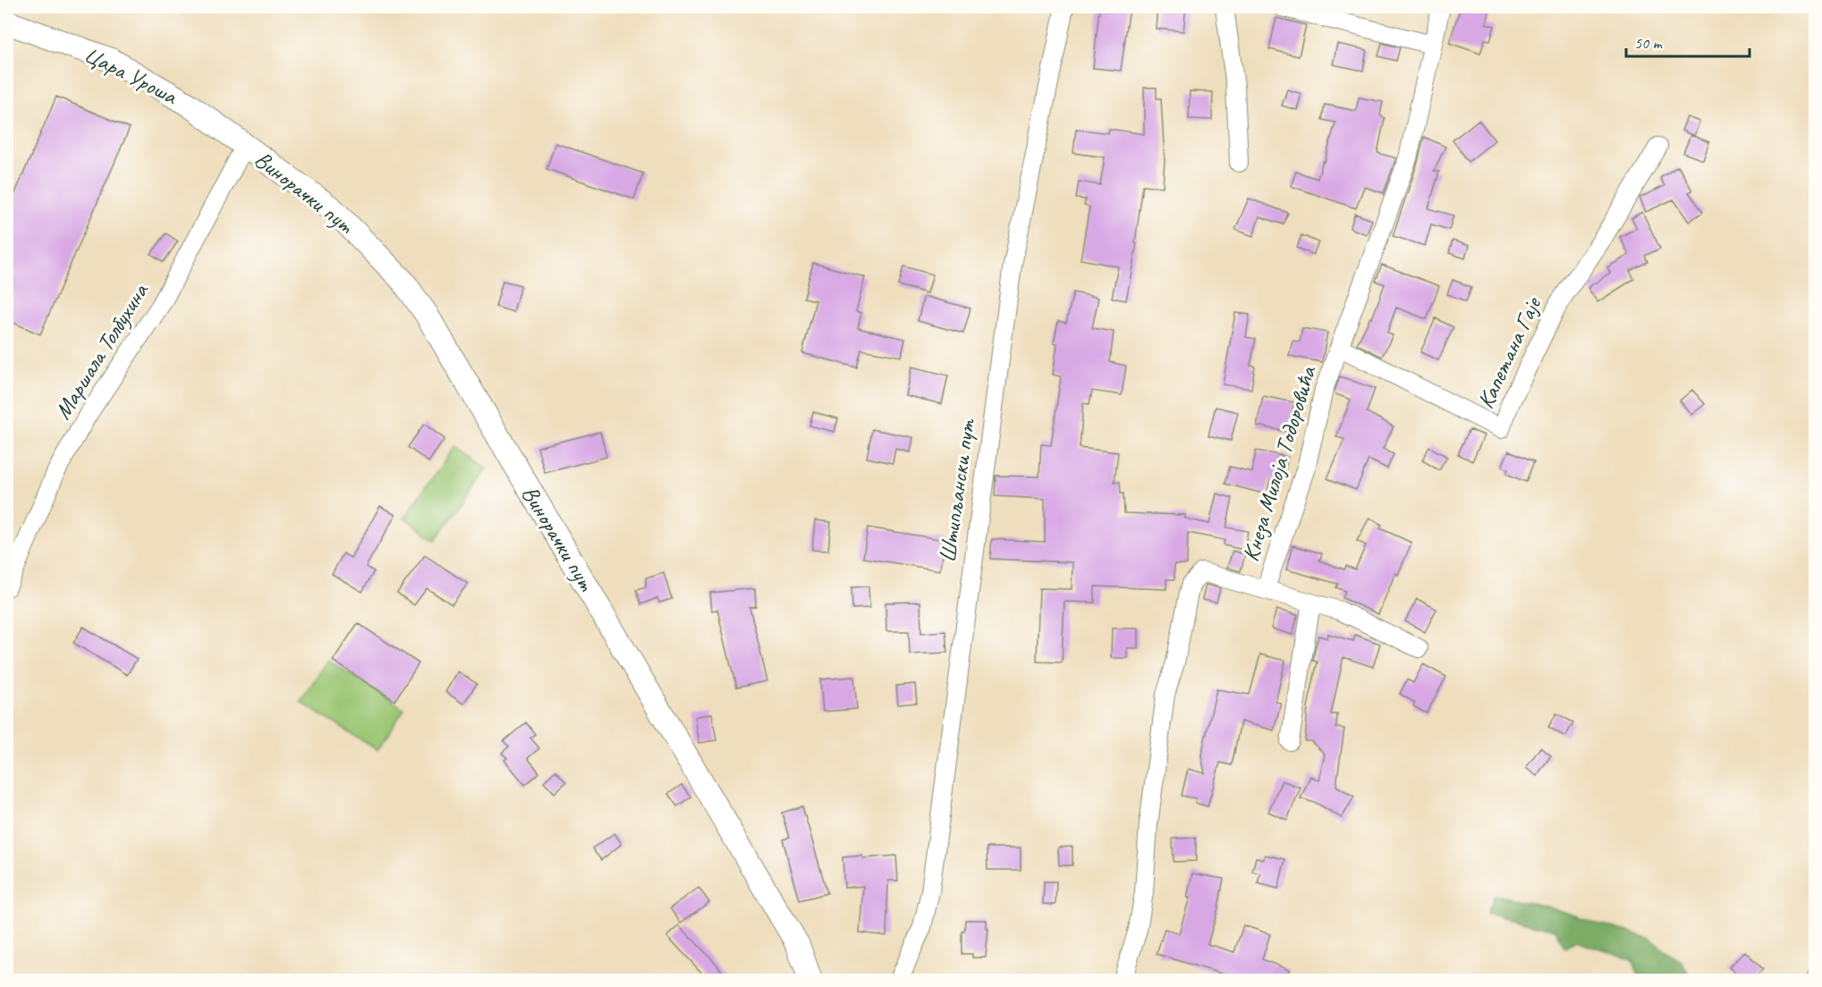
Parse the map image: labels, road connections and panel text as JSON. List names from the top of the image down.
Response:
{
  "streets": {
    "street": [
      "Цара Уроша",
      "Винорачки пут",
      "Маршала Толбухина",
      "Капетана Гаје",
      "Кнеза Милоја Тодоровића",
      "Штипљански пут"
    ]
  },
  "crossings": [
    ["Цара Уроша", "Винорачки пут"],
    ["Цара Уроша", "Маршала Толбухина"],
    ["Винорачки пут", "Маршала Толбухина"],
    ["Капетана Гаје", "Кнеза Милоја Тодоровића"]
  ],
  "scale_bar": "50 m"
}
